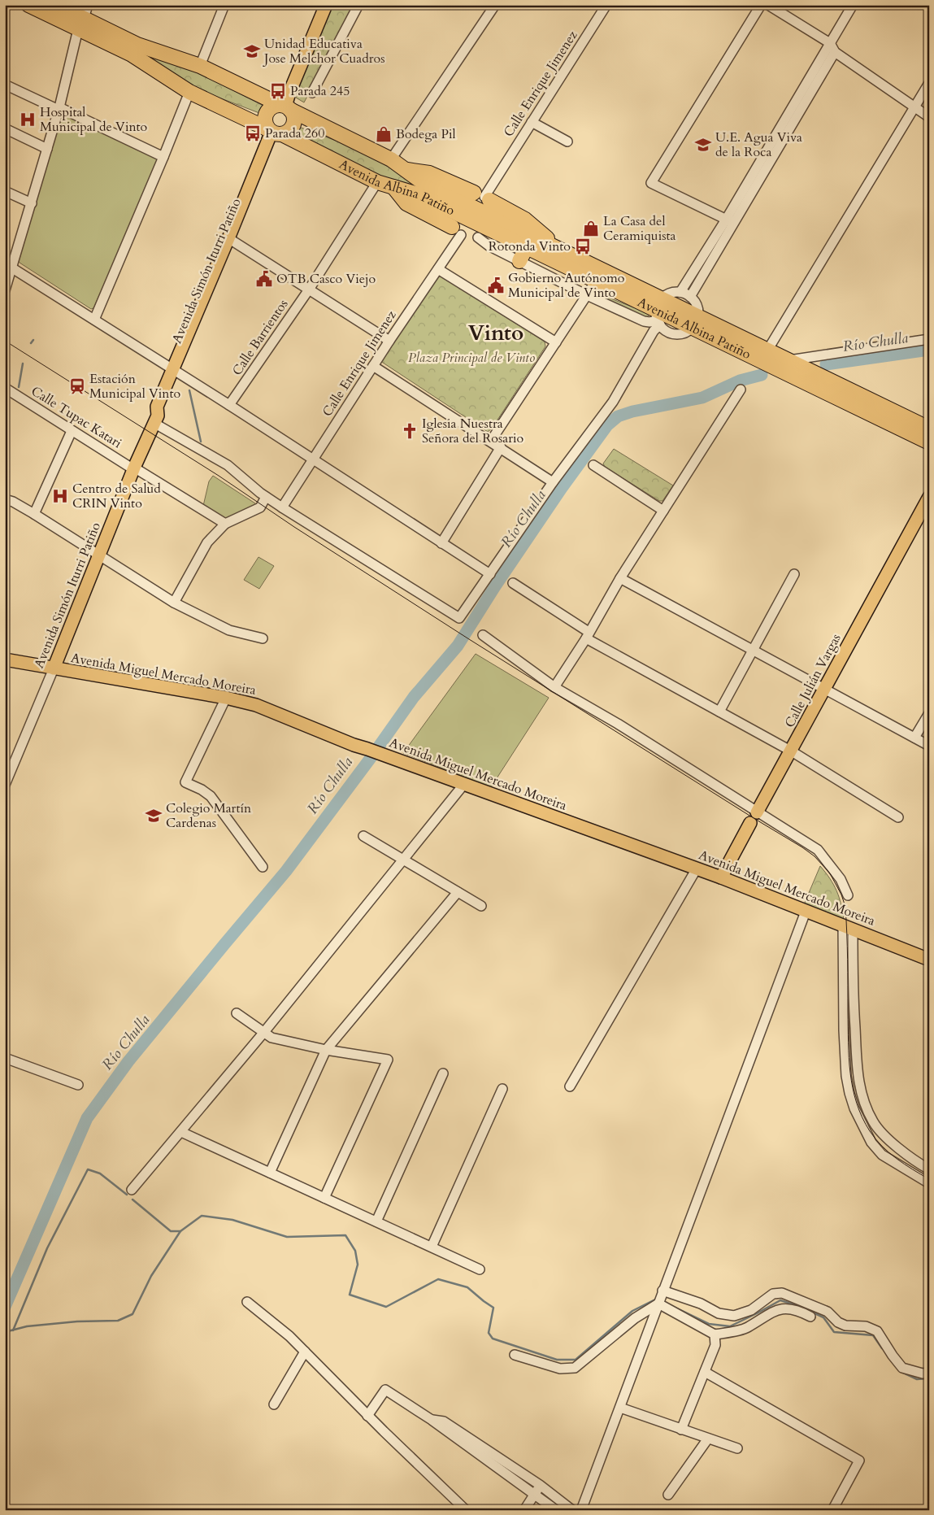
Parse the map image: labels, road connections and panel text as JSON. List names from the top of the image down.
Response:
{
  "streets": {
    "highway": ["Avenida Albina Patiño"],
    "main road": ["Avenida Simón Iturri Patiño", "Avenida Miguel Mercado Moreira", "Calle Julián Vargas"],
    "street": ["Calle Enrique Jimenez", "Calle Barrientos", "Calle Tupac Katari"]
  },
  "crossings": [
    ["Avenida Albina Patiño", "Avenida Simón Iturri Patiño"],
    ["Avenida Albina Patiño", "Calle Barrientos"],
    ["Avenida Simón Iturri Patiño", "Calle Tupac Katari"],
    ["Avenida Simón Iturri Patiño", "Avenida Miguel Mercado Moreira"],
    ["Avenida Miguel Mercado Moreira", "Calle Julián Vargas"]
  ],
  "districts": ["Vinto"],
  "water": ["Río Chulla"],
  "parks": ["Plaza Principal de Vinto"],
  "places": {
    "school or university": ["Unidad Educativa Jose Melchor Cuadros", "U.E. Agua Viva de la Roca", "Colegio Martín Cardenas"],
    "bus stop": ["Parada 245", "Parada 260", "Rotonda Vinto"],
    "hospital": ["Hospital Municipal de Vinto", "Centro de Salud CRIN Vinto"],
    "shop": ["Bodega Pil", "La Casa del Ceramiquista"],
    "public building": ["OTB Casco Viejo", "Gobierno Autónomo Municipal de Vinto"],
    "station": ["Estación Municipal Vinto"],
    "church": ["Iglesia Nuestra Señora del Rosario"]
  }
}
